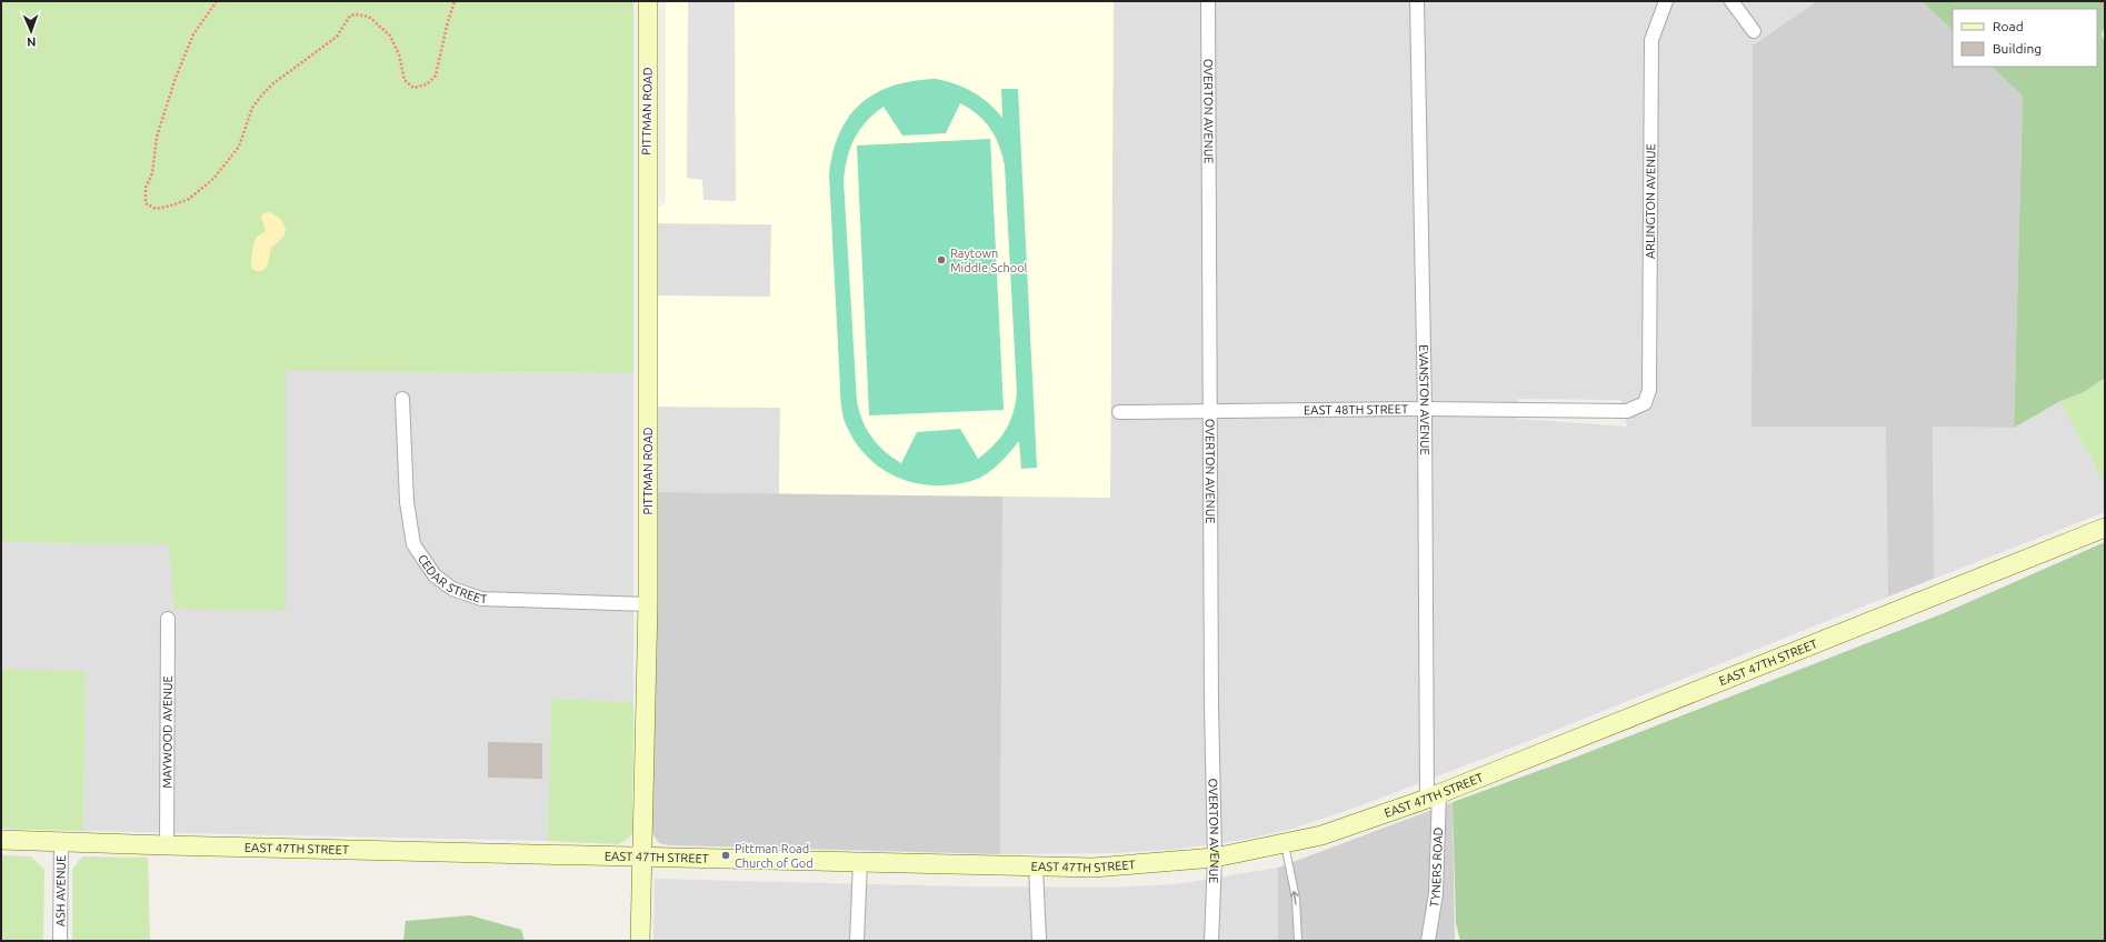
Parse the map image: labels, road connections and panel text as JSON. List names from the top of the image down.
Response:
{
  "streets": {
    "main road": ["PITTMAN ROAD", "EAST 47TH STREET"],
    "street": [
      "OVERTON AVENUE",
      "ARLINGTON AVENUE",
      "EVANSTON AVENUE",
      "EAST 48TH STREET",
      "CEDAR STREET",
      "MAYWOOD AVENUE",
      "TYNERS ROAD",
      "ASH AVENUE"
    ]
  },
  "crossings": [
    ["PITTMAN ROAD", "CEDAR STREET"],
    ["PITTMAN ROAD", "EAST 47TH STREET"],
    ["OVERTON AVENUE", "EAST 48TH STREET"],
    ["OVERTON AVENUE", "EAST 47TH STREET"],
    ["ARLINGTON AVENUE", "EAST 48TH STREET"],
    ["EVANSTON AVENUE", "EAST 48TH STREET"],
    ["EVANSTON AVENUE", "EAST 47TH STREET"],
    ["EVANSTON AVENUE", "TYNERS ROAD"],
    ["EAST 47TH STREET", "MAYWOOD AVENUE"],
    ["EAST 47TH STREET", "TYNERS ROAD"],
    ["EAST 47TH STREET", "ASH AVENUE"]
  ],
  "places": ["Raytown Middle School", "Pittman Road Church of God"],
  "legend": ["Road", "Building"],
  "north": "bottom"
}
